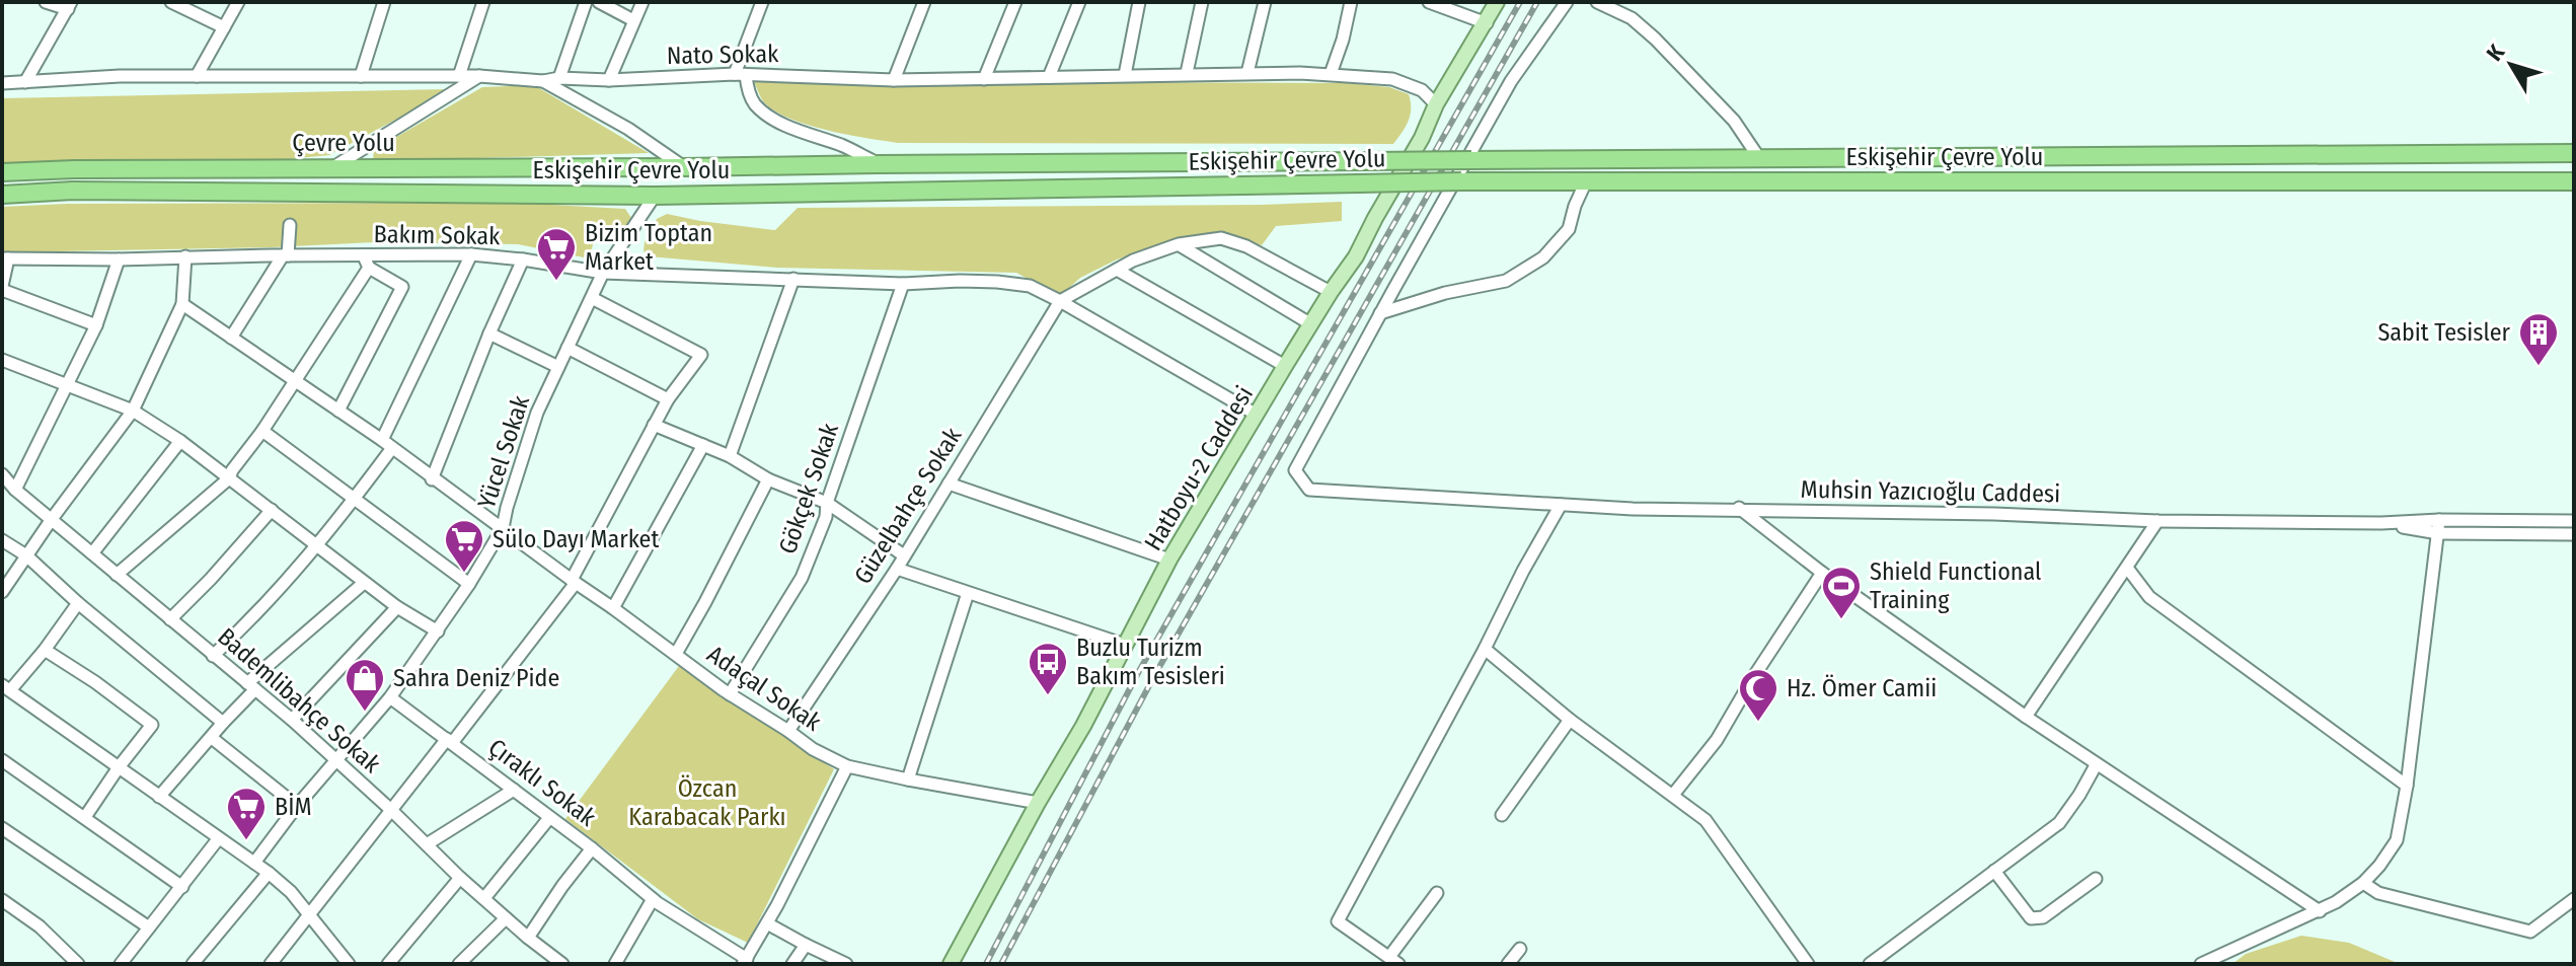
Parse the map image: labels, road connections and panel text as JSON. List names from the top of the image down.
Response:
{
  "streets": {
    "highway": ["Çevre Yolu", "Eskişehir Çevre Yolu"],
    "main road": ["Hatboyu-2 Caddesi"],
    "street": [
      "Nato Sokak",
      "Bakım Sokak",
      "Yücel Sokak",
      "Gökçek Sokak",
      "Muhsin Yazıcıoğlu Caddesi",
      "Güzelbahçe Sokak",
      "Adaçal Sokak",
      "Bademlibahçe Sokak",
      "Çıraklı Sokak"
    ]
  },
  "crossings": [
    ["Nato Sokak", "Hatboyu-2 Caddesi"],
    ["Çevre Yolu", "Eskişehir Çevre Yolu"],
    ["Eskişehir Çevre Yolu", "Yücel Sokak"],
    ["Bakım Sokak", "Yücel Sokak"],
    ["Bakım Sokak", "Hatboyu-2 Caddesi"],
    ["Bakım Sokak", "Gökçek Sokak"],
    ["Bakım Sokak", "Güzelbahçe Sokak"],
    ["Yücel Sokak", "Adaçal Sokak"],
    ["Yücel Sokak", "Bademlibahçe Sokak"],
    ["Yücel Sokak", "Çıraklı Sokak"],
    ["Hatboyu-2 Caddesi", "Adaçal Sokak"],
    ["Gökçek Sokak", "Adaçal Sokak"],
    ["Güzelbahçe Sokak", "Adaçal Sokak"]
  ],
  "parks": ["Özcan Karabacak Parkı"],
  "places": {
    "supermarket": ["Bizim Toptan Market", "Sülo Dayı Market", "BİM"],
    "building": ["Sabit Tesisler"],
    "sports": ["Shield Functional Training"],
    "bus stop": ["Buzlu Turizm Bakım Tesisleri"],
    "shop": ["Sahra Deniz Pide"],
    "mosque": ["Hz. Ömer Camii"]
  },
  "north": "top left"
}
